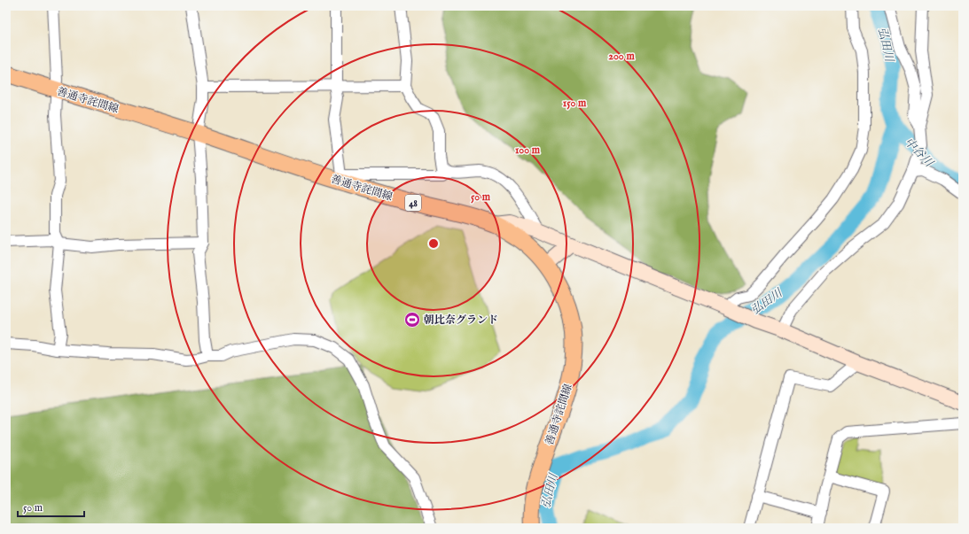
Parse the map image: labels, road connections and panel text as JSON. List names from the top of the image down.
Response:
{
  "streets": {
    "main road": ["善通寺詫間線", "48"]
  },
  "water": ["弘田川", "中谷川"],
  "places": {
    "sports": ["朝比奈グランド"]
  },
  "scale_bar": "50 m",
  "rings": [
    "200 m",
    "150 m",
    "100 m",
    "50 m"
  ]
}
